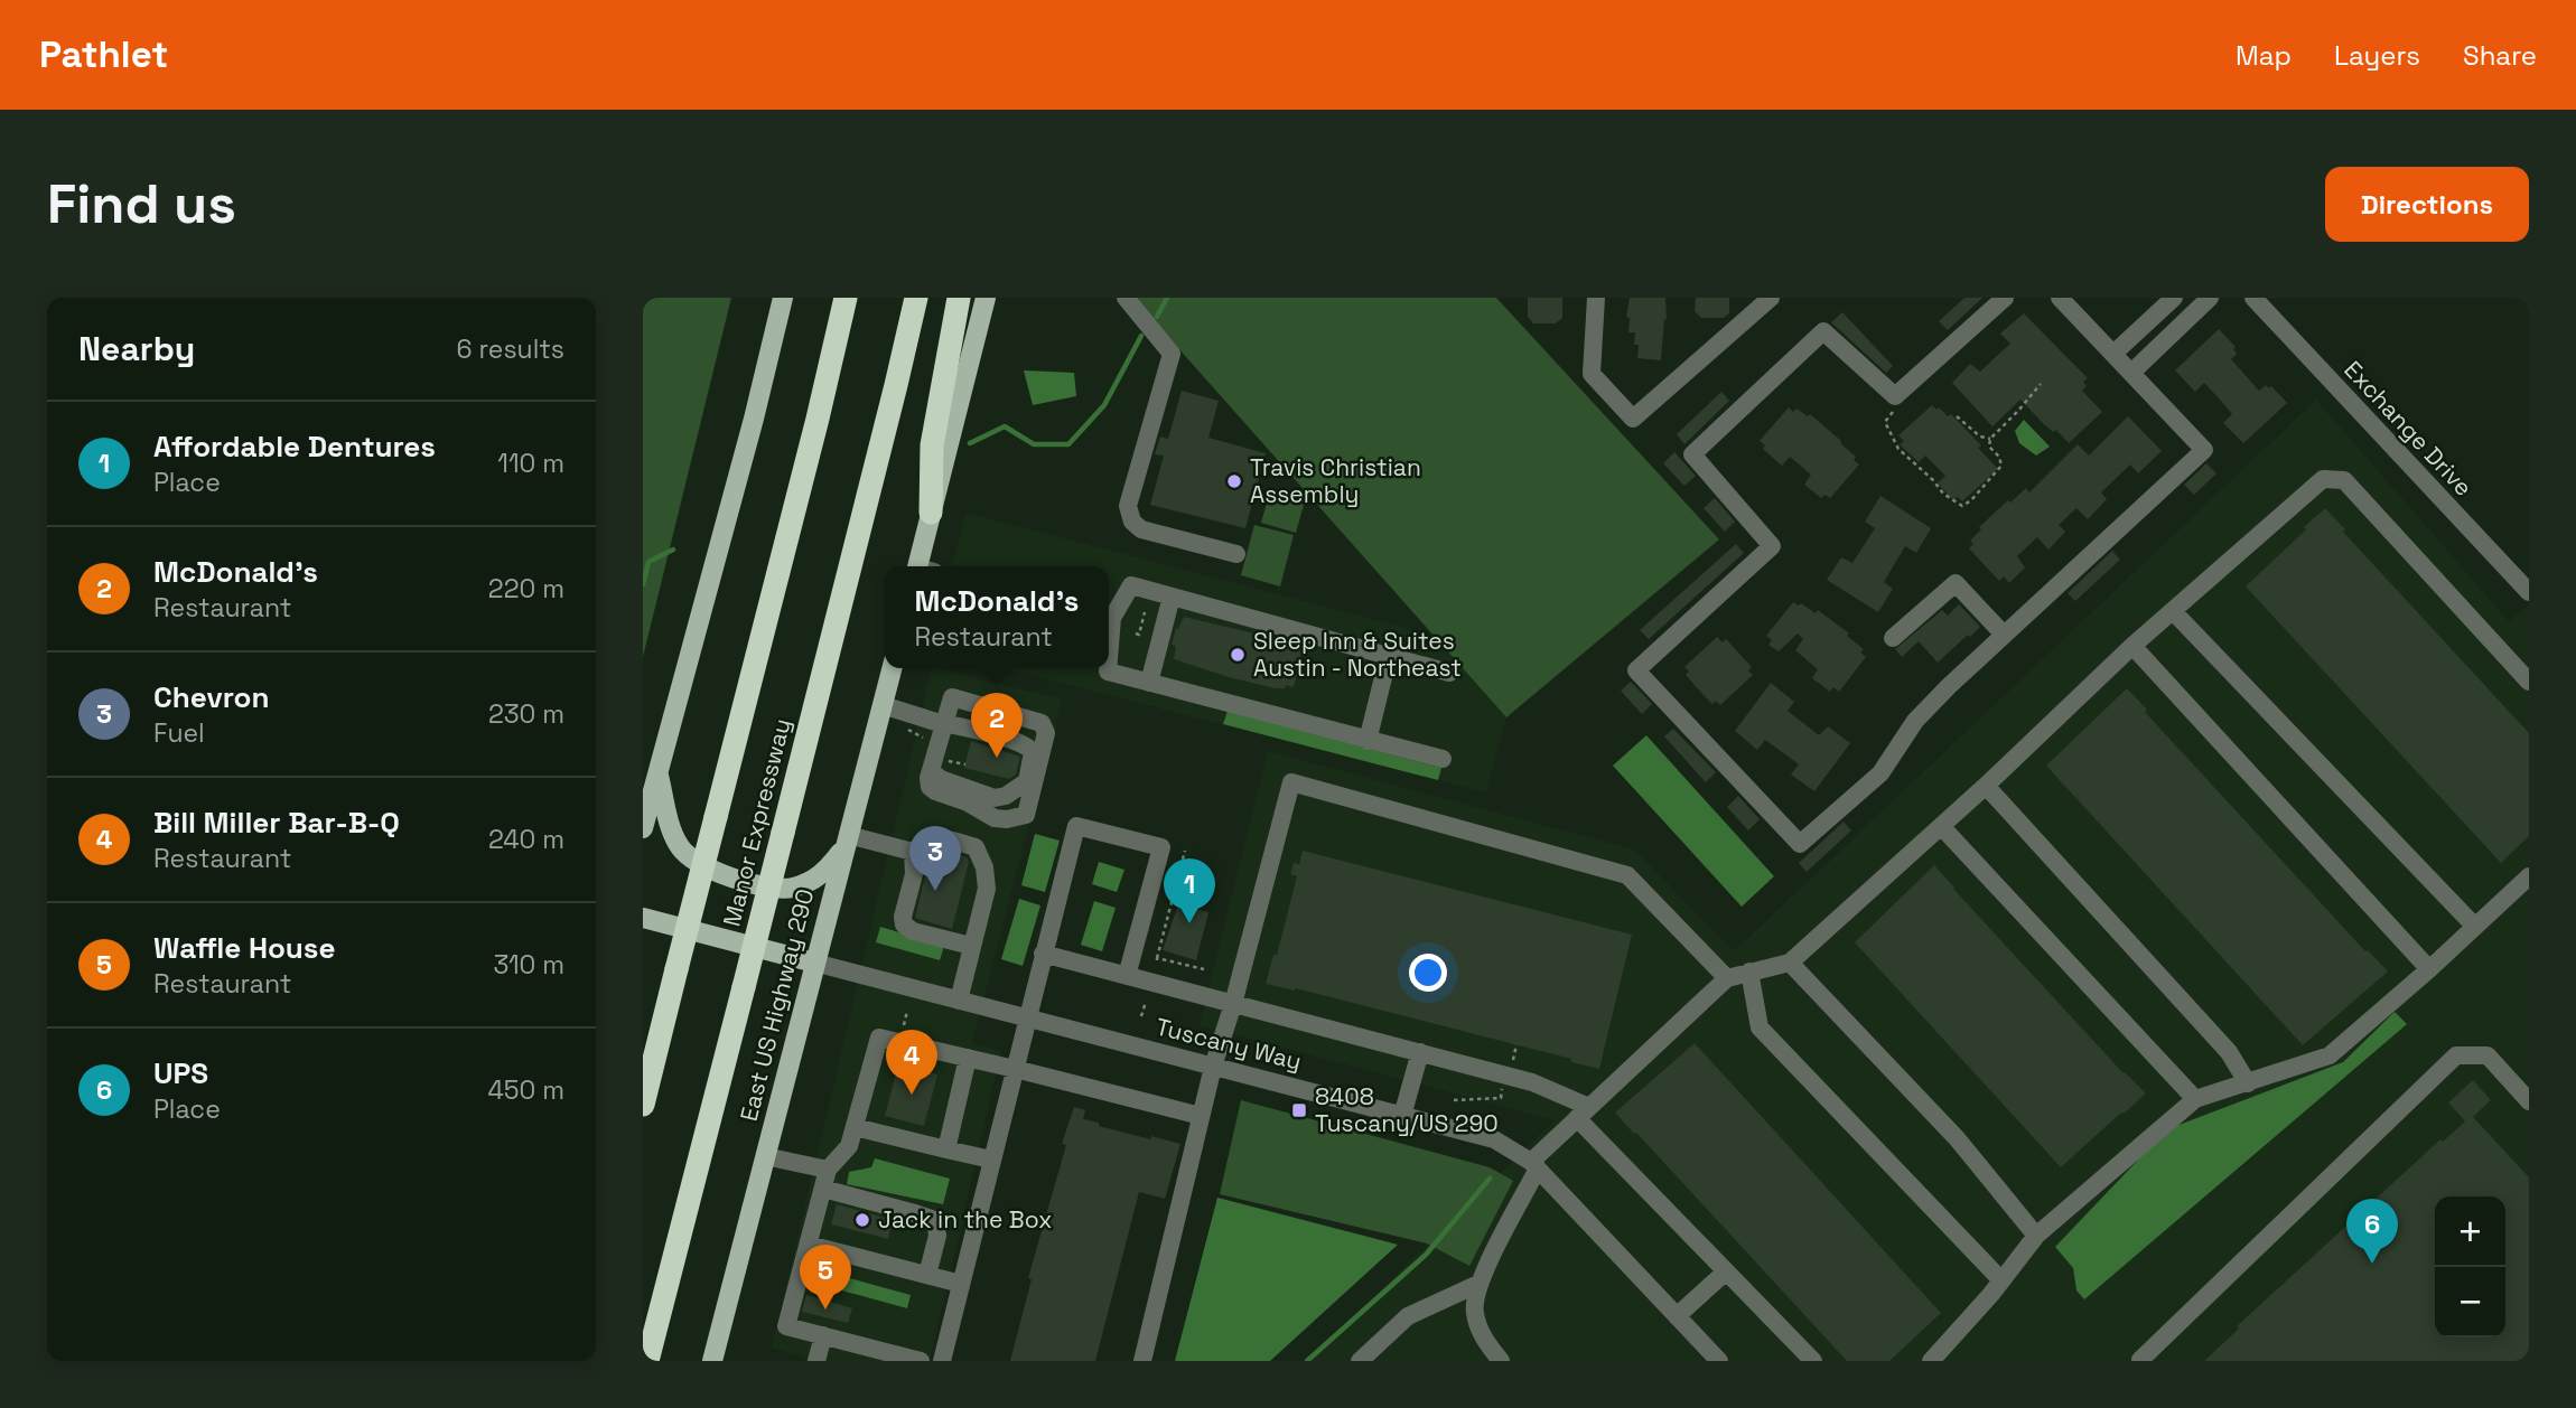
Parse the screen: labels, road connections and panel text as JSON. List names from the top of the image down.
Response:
{
  "streets": {
    "highway": ["Manor Expressway"],
    "main road": ["East US Highway 290", "Tuscany Way"],
    "street": ["Exchange Drive"]
  },
  "crossings": [
    ["East US Highway 290", "Tuscany Way"]
  ],
  "places": {
    "other": ["Travis Christian Assembly", "Sleep Inn & Suites Austin - Northeast", "Jack in the Box"],
    "transit": ["8408 Tuscany/US 290"]
  },
  "page": {
    "header": "Pathlet",
    "nav": ["Map", "Layers", "Share"],
    "buttons": "Directions",
    "title": "Find us",
    "heading": ["Nearby", "6 results"],
    "list": [
      {
        "mark": "1",
        "name": "Affordable Dentures",
        "note": "Place",
        "value": "110 m"
      },
      {
        "mark": "2",
        "name": "McDonald's",
        "note": "Restaurant",
        "value": "220 m"
      },
      {
        "mark": "3",
        "name": "Chevron",
        "note": "Fuel",
        "value": "230 m"
      },
      {
        "mark": "4",
        "name": "Bill Miller Bar-B-Q",
        "note": "Restaurant",
        "value": "240 m"
      },
      {
        "mark": "5",
        "name": "Waffle House",
        "note": "Restaurant",
        "value": "310 m"
      },
      {
        "mark": "6",
        "name": "UPS",
        "note": "Place",
        "value": "450 m"
      }
    ],
    "popup": ["McDonald's", "Restaurant"],
    "pins": [
      "2",
      "3",
      "1",
      "4",
      "6",
      "5"
    ],
    "map_buttons": ["+", "−"]
  }
}
